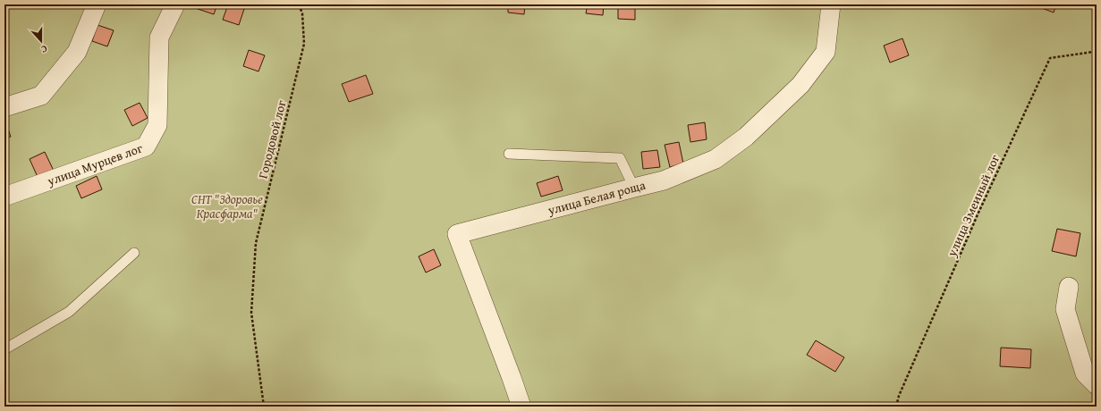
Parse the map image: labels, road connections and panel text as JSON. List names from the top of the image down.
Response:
{
  "streets": {
    "street": ["улица Мурцев лог", "улица Белая роща"],
    "path": ["Городовой лог", "улица Змеиный лог"]
  },
  "parks": ["СНТ \"Здоровье Красфарма\""],
  "north": "bottom"
}
